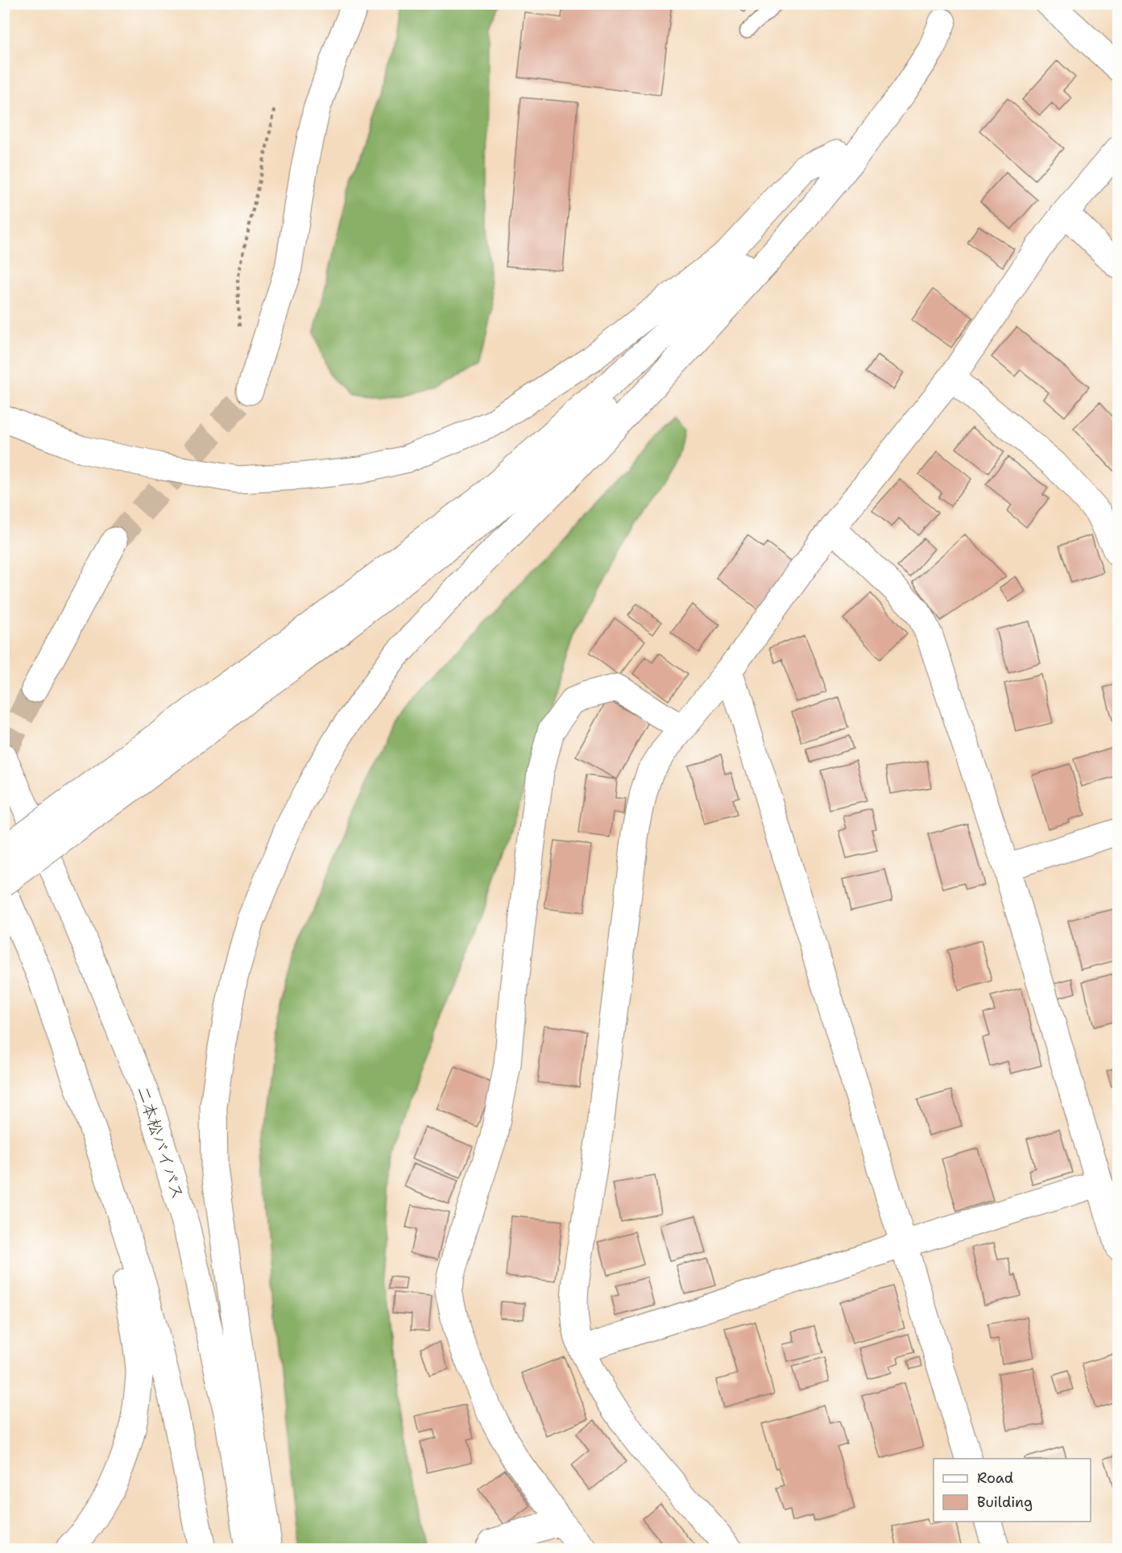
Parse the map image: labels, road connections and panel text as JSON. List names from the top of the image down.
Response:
{
  "streets": {
    "main road": ["二本松バイパス"]
  },
  "legend": ["Road", "Building"]
}
